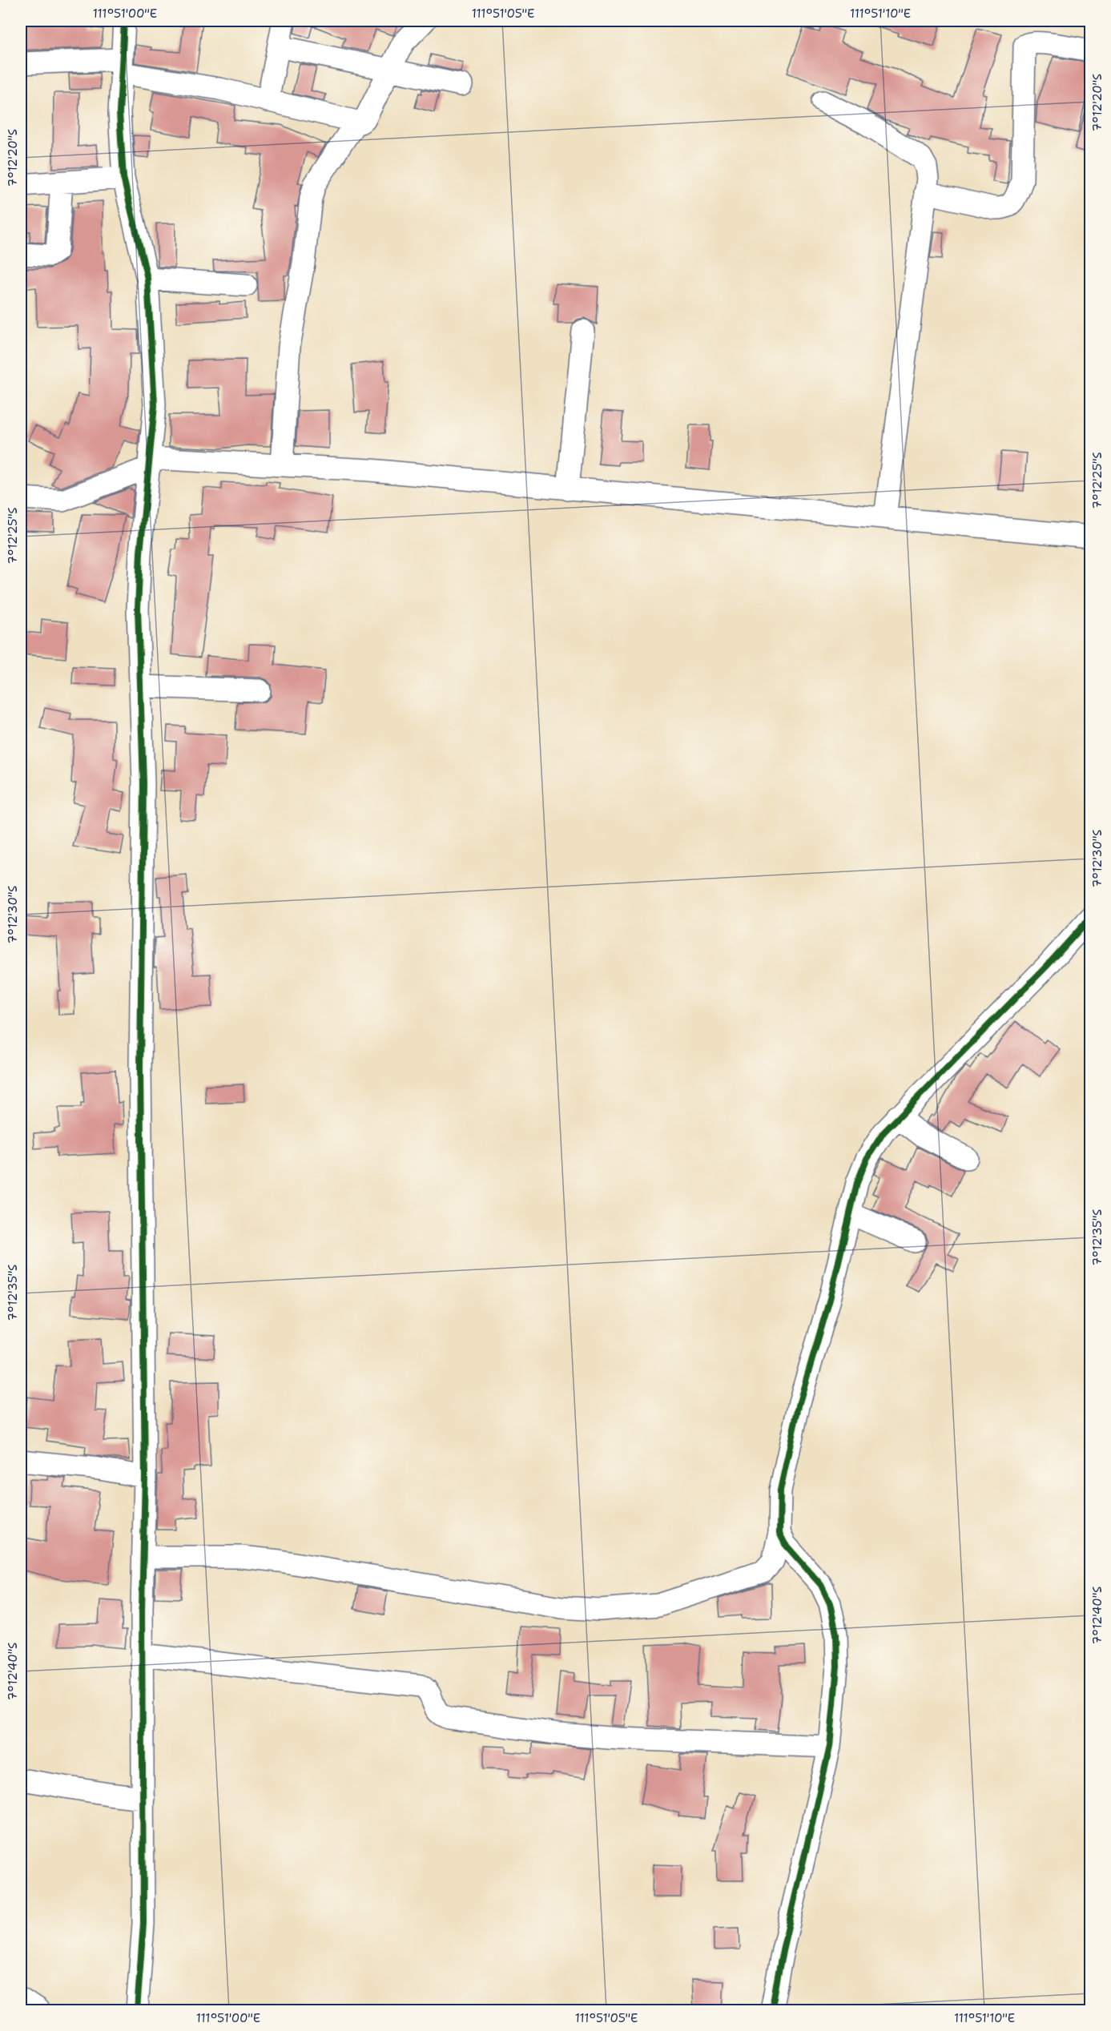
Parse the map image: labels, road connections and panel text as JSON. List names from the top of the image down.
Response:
{
  "coordinates": [
    "111°51'00\"E",
    "111°51'05\"E",
    "111°51'10\"E",
    "7°12'20\"S",
    "7°12'25\"S",
    "7°12'30\"S",
    "7°12'35\"S",
    "7°12'40\"S"
  ]
}
